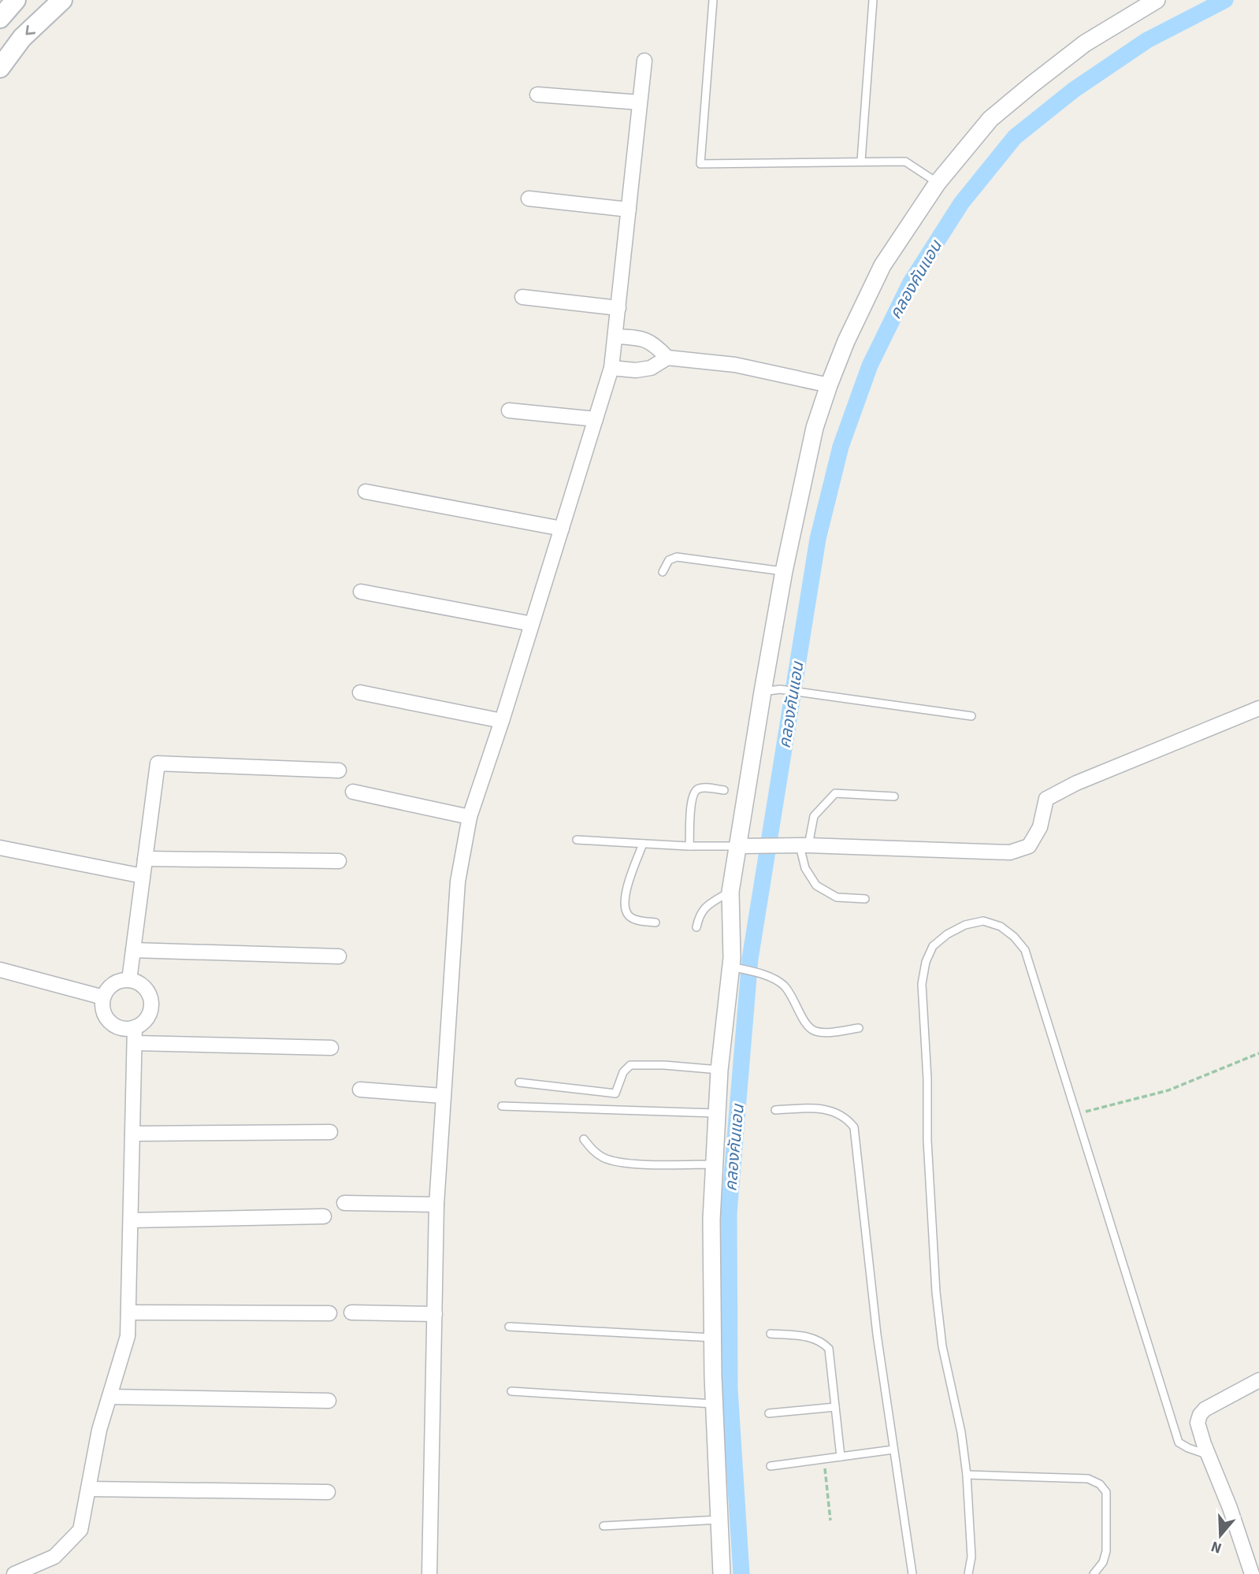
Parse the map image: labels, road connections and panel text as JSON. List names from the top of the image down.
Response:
{
  "water": ["คลองคันแอน"],
  "north": "bottom"
}
